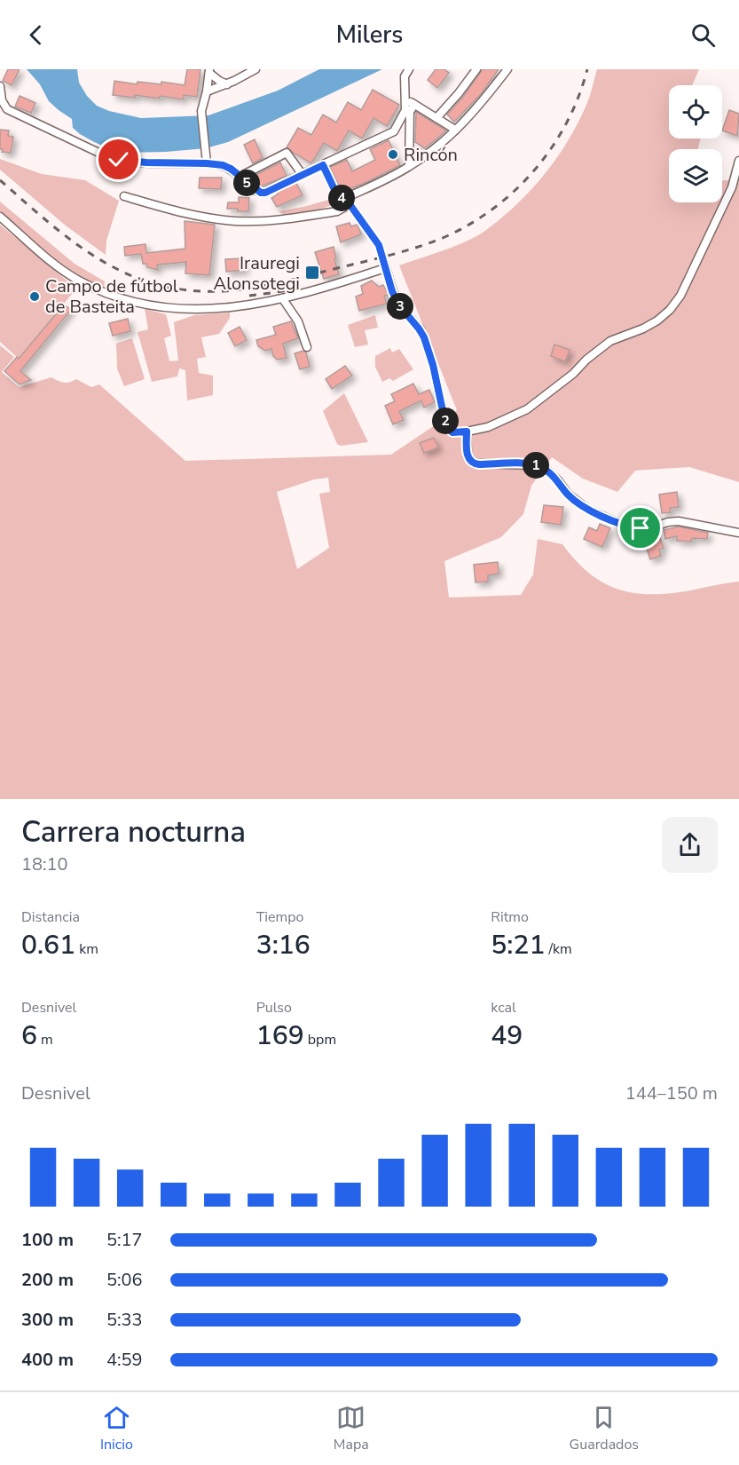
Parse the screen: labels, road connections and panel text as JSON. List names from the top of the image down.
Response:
{
  "places": {
    "other": ["Rincón", "Campo de fútbol de Basteita"],
    "transit": ["Irauregi Alonsotegi"]
  },
  "page": {
    "header": "Milers",
    "pins": [
      "5",
      "4",
      "3",
      "2",
      "1"
    ],
    "heading": ["Carrera nocturna", "18:10"],
    "stats": [
      ["Distancia", "0.61 km"],
      ["Tiempo", "3:16"],
      ["Ritmo", "5:21 /km"],
      ["Desnivel", "6 m"],
      ["Pulso", "169 bpm"],
      ["kcal", "49"]
    ],
    "chart": ["Desnivel", "144–150 m"],
    "list": [
      {
        "name": "100 m",
        "note": "5:17"
      },
      {
        "name": "200 m",
        "note": "5:06"
      },
      {
        "name": "300 m",
        "note": "5:33"
      },
      {
        "name": "400 m",
        "note": "4:59"
      }
    ],
    "tabs": ["Inicio", "Mapa", "Guardados"]
  }
}
